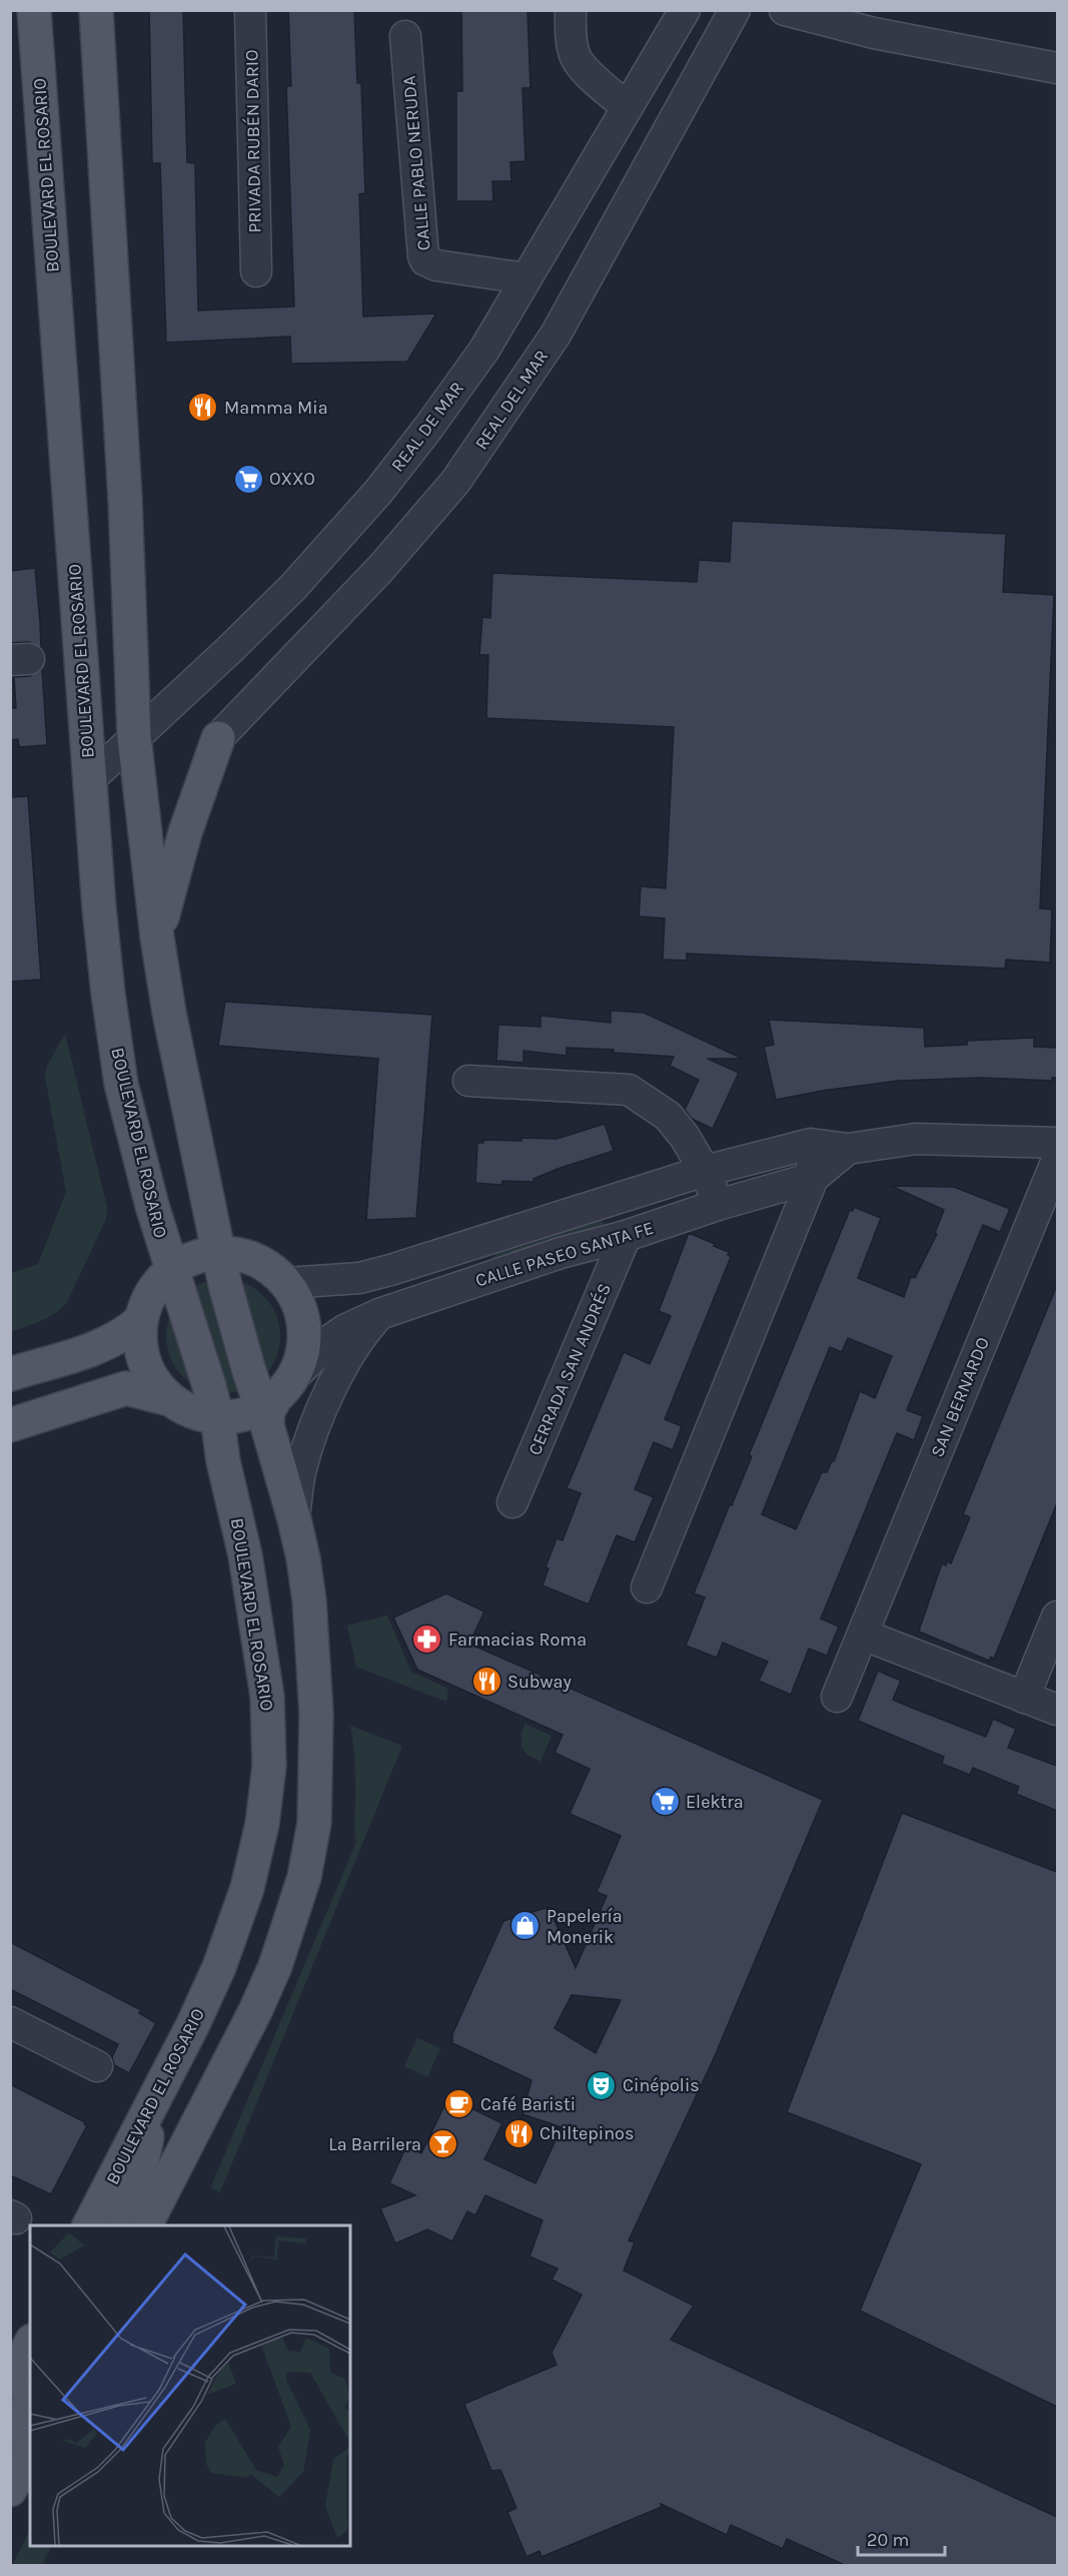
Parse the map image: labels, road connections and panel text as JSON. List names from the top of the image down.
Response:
{
  "streets": {
    "main road": ["BOULEVARD EL ROSARIO"],
    "street": [
      "PRIVADA RUBÉN DARIO",
      "CALLE PABLO NERUDA",
      "REAL DEL MAR",
      "REAL DE MAR",
      "CALLE PASEO SANTA FE",
      "CERRADA SAN ANDRÉS",
      "SAN BERNARDO"
    ]
  },
  "crossings": [
    ["CALLE PABLO NERUDA", "REAL DE MAR"],
    ["BOULEVARD EL ROSARIO", "REAL DE MAR"],
    ["CALLE PASEO SANTA FE", "CERRADA SAN ANDRÉS"]
  ],
  "places": {
    "restaurant": ["Mamma Mia", "Subway", "Chiltepinos"],
    "supermarket": ["OXXO", "Elektra"],
    "pharmacy": ["Farmacias Roma"],
    "shop": ["Papelería Monerik"],
    "theatre": ["Cinépolis"],
    "cafe": ["Café Baristi"],
    "bar": ["La Barrilera"]
  },
  "scale_bar": "20 m"
}
